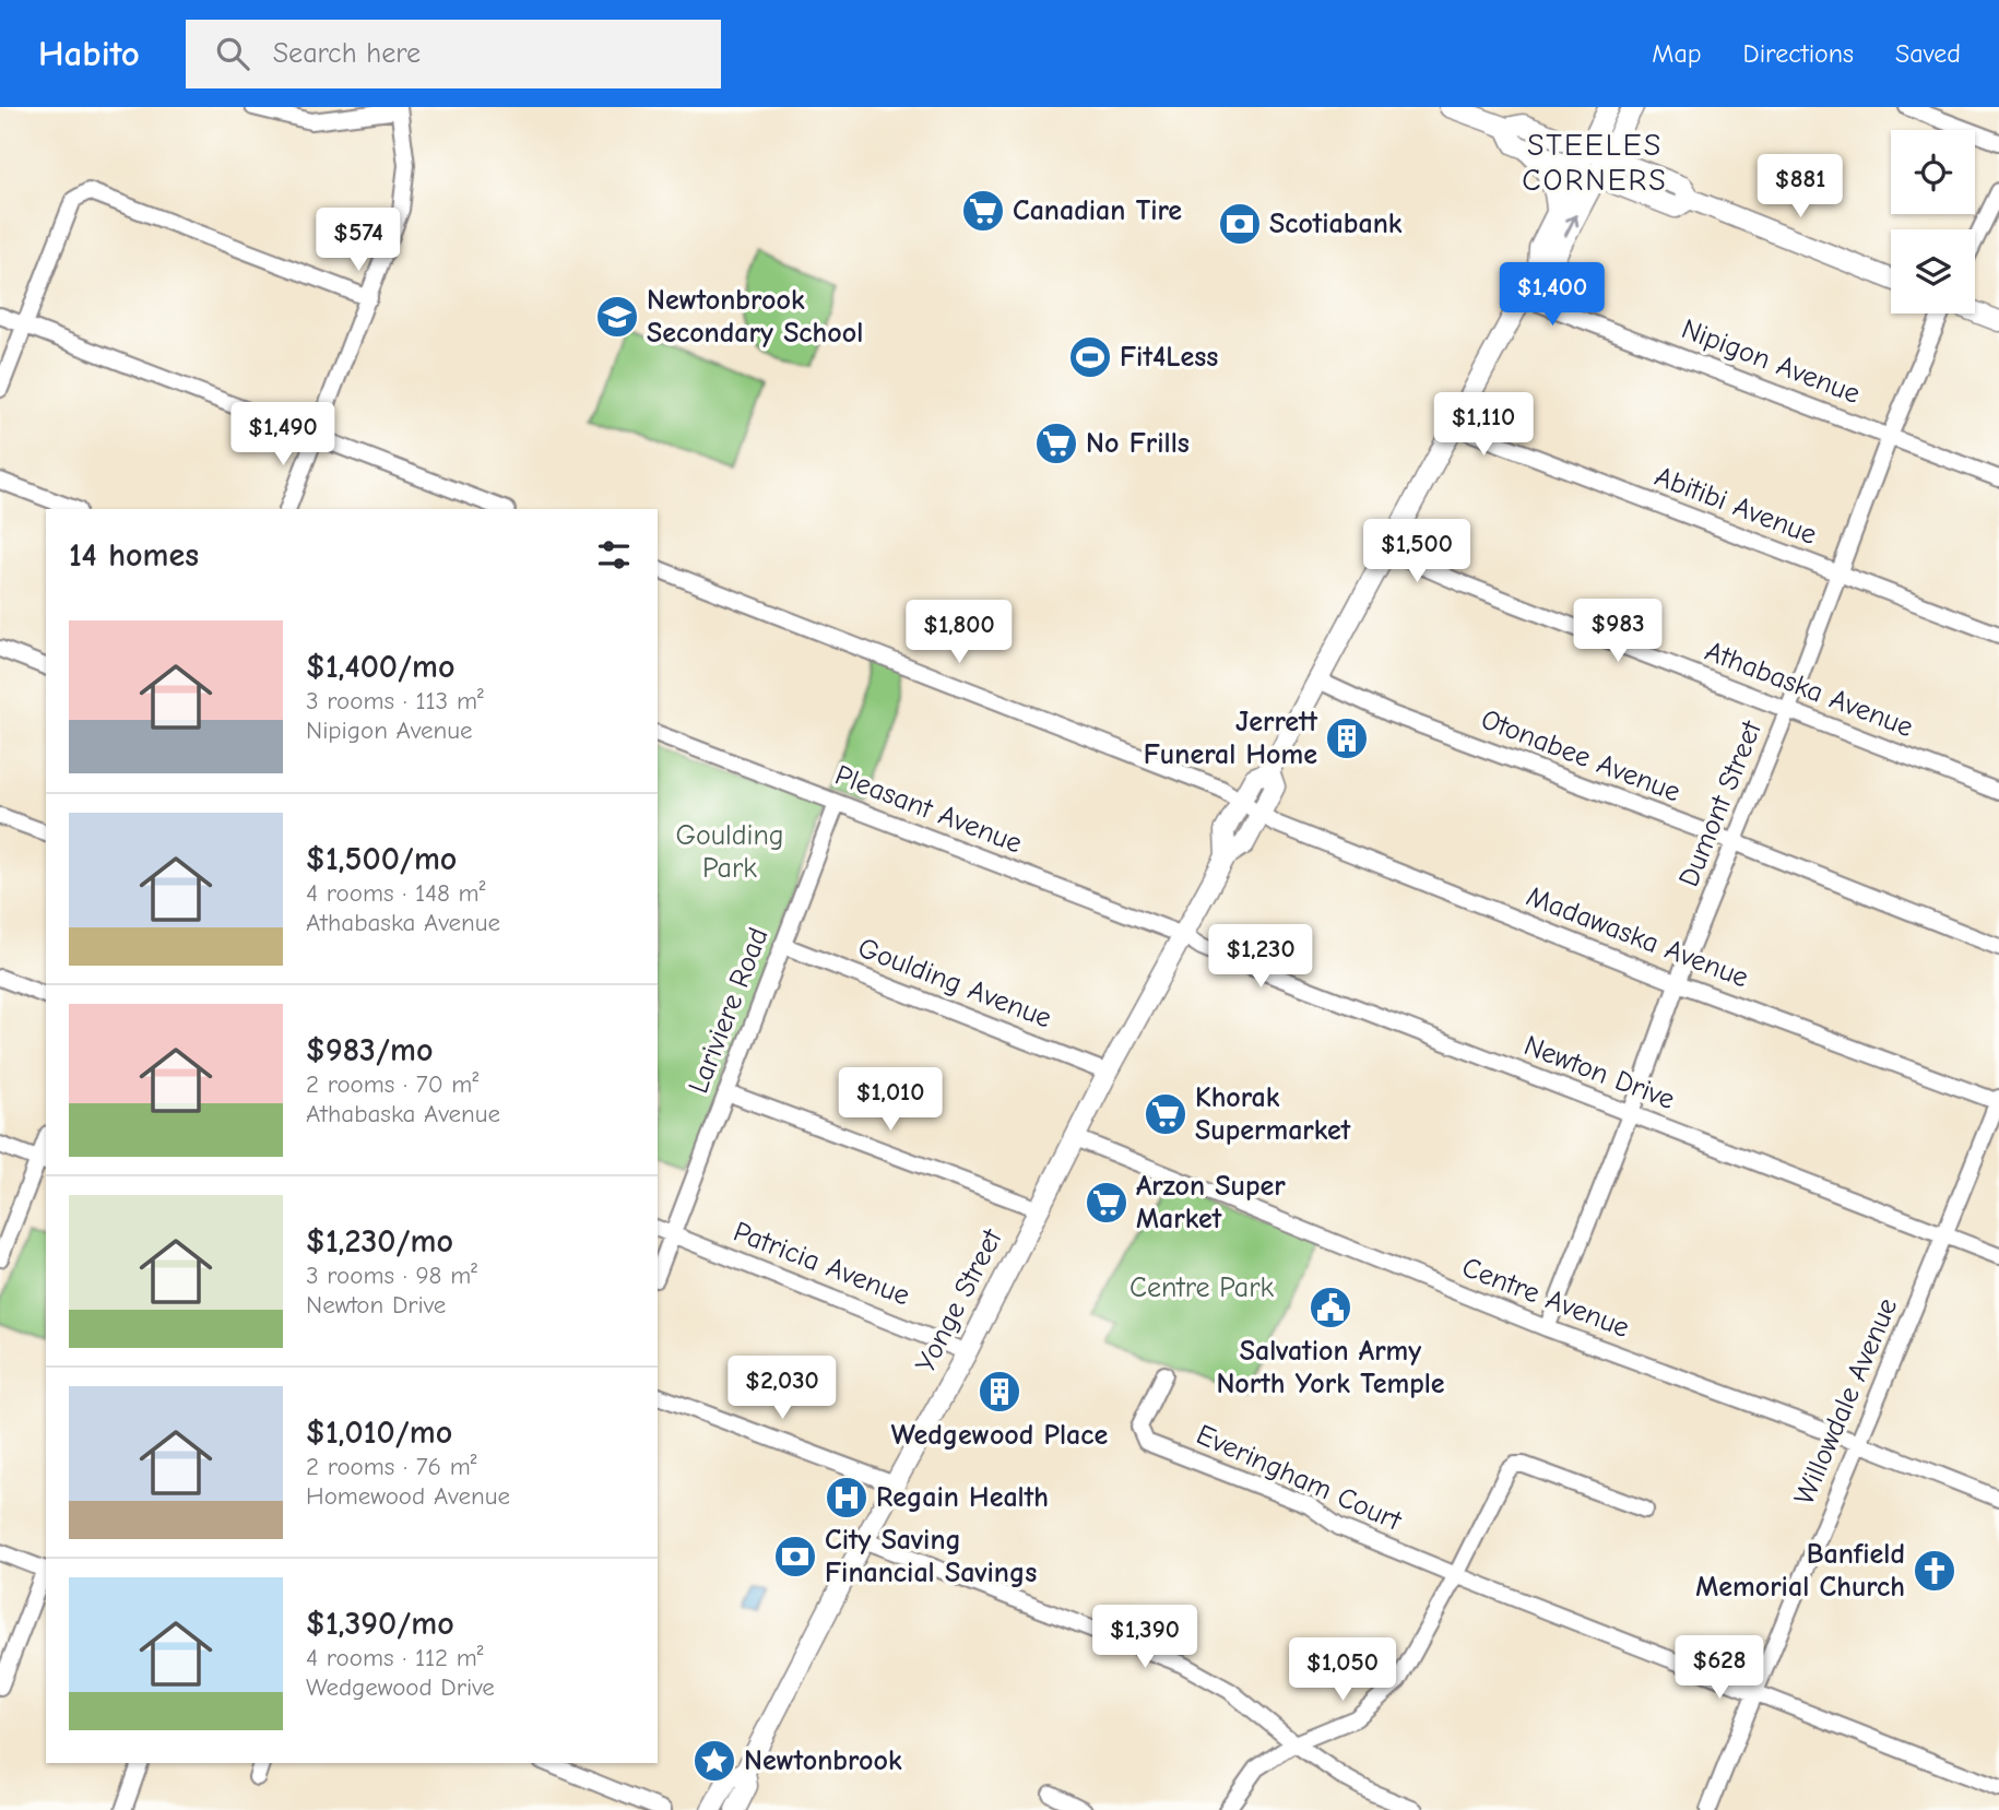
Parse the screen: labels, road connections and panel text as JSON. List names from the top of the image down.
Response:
{
  "streets": {
    "main road": ["Yonge Street"],
    "street": [
      "Nipigon Avenue",
      "Abitibi Avenue",
      "Athabaska Avenue",
      "Otonabee Avenue",
      "Dumont Street",
      "Pleasant Avenue",
      "Madawaska Avenue",
      "Goulding Avenue",
      "Lariviere Road",
      "Newton Drive",
      "Patricia Avenue",
      "Centre Avenue",
      "Willowdale Avenue",
      "Everingham Court"
    ]
  },
  "crossings": [
    ["Nipigon Avenue", "Dumont Street"],
    ["Nipigon Avenue", "Yonge Street"],
    ["Abitibi Avenue", "Dumont Street"],
    ["Abitibi Avenue", "Yonge Street"],
    ["Athabaska Avenue", "Dumont Street"],
    ["Athabaska Avenue", "Yonge Street"],
    ["Otonabee Avenue", "Dumont Street"],
    ["Otonabee Avenue", "Yonge Street"],
    ["Dumont Street", "Madawaska Avenue"],
    ["Dumont Street", "Newton Drive"],
    ["Dumont Street", "Centre Avenue"],
    ["Pleasant Avenue", "Lariviere Road"],
    ["Pleasant Avenue", "Newton Drive"],
    ["Pleasant Avenue", "Yonge Street"],
    ["Madawaska Avenue", "Yonge Street"],
    ["Madawaska Avenue", "Willowdale Avenue"],
    ["Goulding Avenue", "Lariviere Road"],
    ["Goulding Avenue", "Yonge Street"],
    ["Lariviere Road", "Patricia Avenue"],
    ["Newton Drive", "Yonge Street"],
    ["Newton Drive", "Willowdale Avenue"],
    ["Patricia Avenue", "Yonge Street"],
    ["Centre Avenue", "Yonge Street"],
    ["Centre Avenue", "Willowdale Avenue"],
    ["Willowdale Avenue", "Everingham Court"]
  ],
  "districts": ["STEELES CORNERS"],
  "parks": ["Goulding Park", "Centre Park"],
  "places": {
    "supermarket": [
      "Canadian Tire",
      "No Frills",
      "Khorak Supermarket",
      "Arzon Super Market"
    ],
    "bank": ["Scotiabank", "City Saving Financial Savings"],
    "school or university": ["Newtonbrook Secondary School"],
    "sports": ["Fit4Less"],
    "building": ["Jerrett Funeral Home", "Wedgewood Place"],
    "public building": ["Salvation Army North York Temple"],
    "hospital": ["Regain Health"],
    "church": ["Banfield Memorial Church"],
    "place": ["Newtonbrook"]
  },
  "page": {
    "header": "Habito",
    "search": "Search here",
    "nav": ["Map", "Directions", "Saved"],
    "price": [
      "$881",
      "$574",
      "$1,400",
      "$1,110",
      "$1,490",
      "$1,500",
      "$983",
      "$1,800",
      "$1,230",
      "$1,010",
      "$2,030",
      "$1,390",
      "$628",
      "$1,050"
    ],
    "heading": "14 homes",
    "list": [
      {
        "name": "$1,400/mo",
        "note": "3 rooms · 113 m² · Nipigon Avenue"
      },
      {
        "name": "$1,500/mo",
        "note": "4 rooms · 148 m² · Athabaska Avenue"
      },
      {
        "name": "$983/mo",
        "note": "2 rooms · 70 m² · Athabaska Avenue"
      },
      {
        "name": "$1,230/mo",
        "note": "3 rooms · 98 m² · Newton Drive"
      },
      {
        "name": "$1,010/mo",
        "note": "2 rooms · 76 m² · Homewood Avenue"
      },
      {
        "name": "$1,390/mo",
        "note": "4 rooms · 112 m² · Wedgewood Drive"
      }
    ]
  }
}
